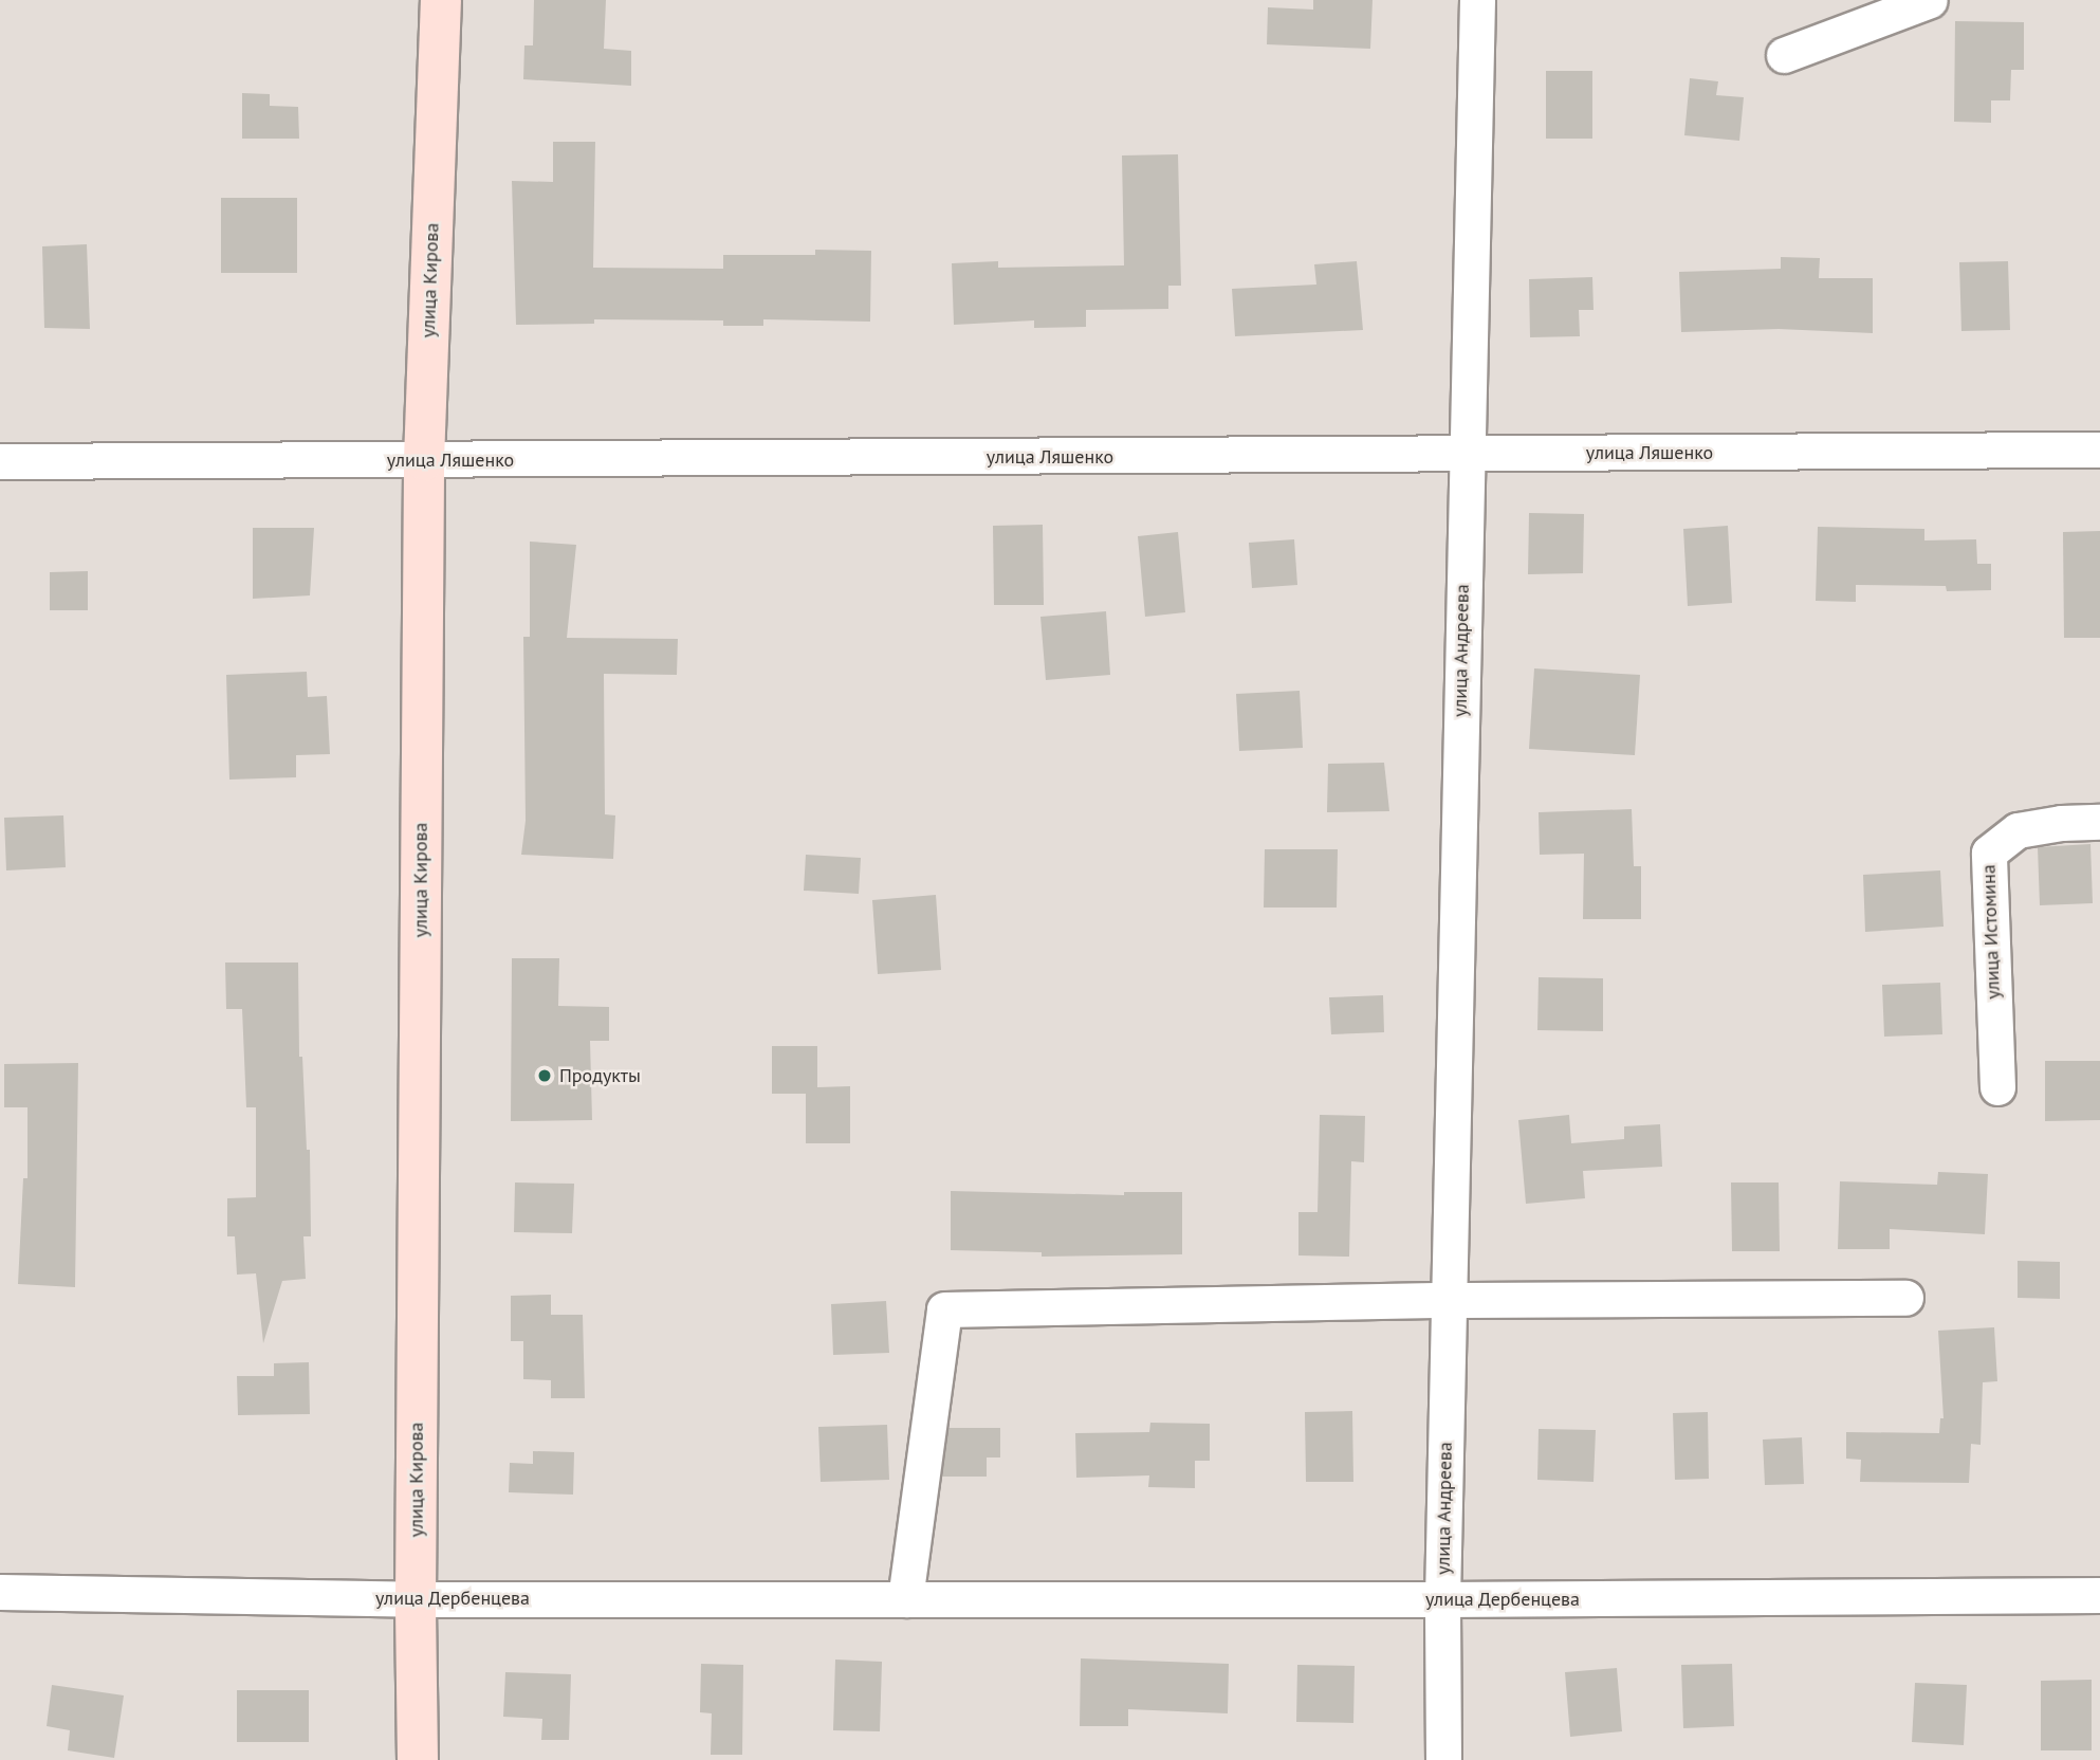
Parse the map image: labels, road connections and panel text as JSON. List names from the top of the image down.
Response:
{
  "streets": {
    "main road": ["улица Кирова"],
    "street": [
      "улица Ляшенко",
      "улица Андреева",
      "улица Истомина",
      "улица Дербенцева"
    ]
  },
  "crossings": [
    ["улица Кирова", "улица Ляшенко"],
    ["улица Кирова", "улица Дербенцева"],
    ["улица Ляшенко", "улица Андреева"],
    ["улица Андреева", "улица Дербенцева"]
  ],
  "places": ["Продукты"]
}
